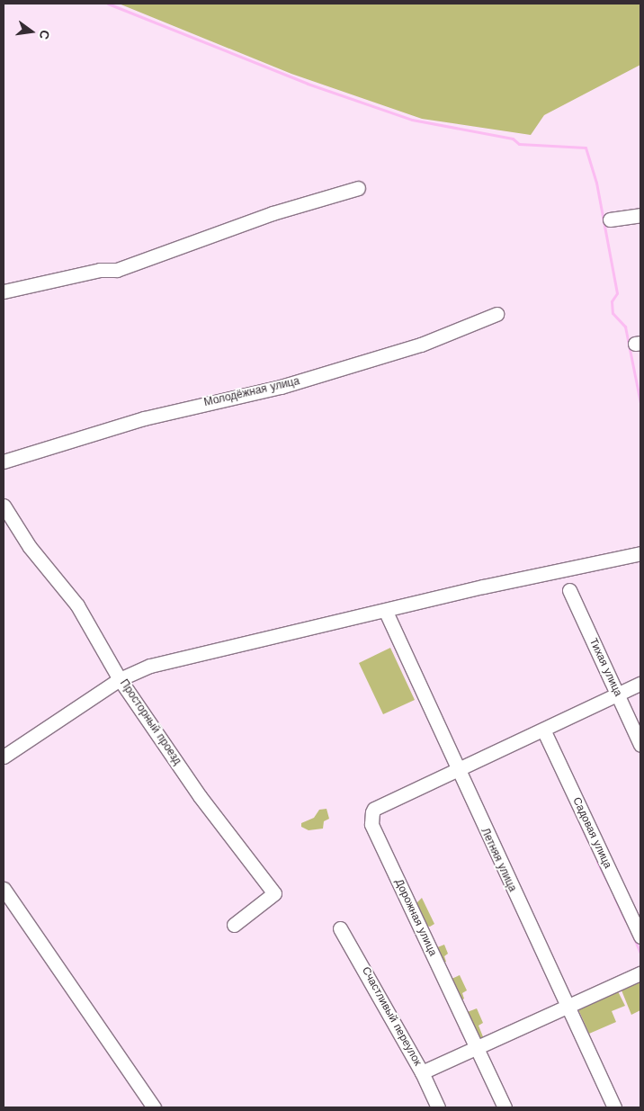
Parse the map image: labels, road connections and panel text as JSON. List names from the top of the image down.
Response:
{
  "streets": {
    "street": [
      "Молодёжная улица",
      "Тихая улица",
      "Просторный проезд",
      "Садовая улица",
      "Летняя улица",
      "Дорожная улица",
      "Счастливый переулок"
    ]
  },
  "crossings": [
    ["Летняя улица", "Дорожная улица"]
  ],
  "north": "right"
}
